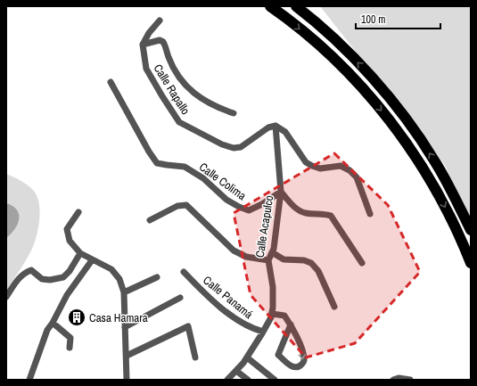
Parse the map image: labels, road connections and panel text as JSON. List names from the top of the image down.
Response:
{
  "streets": {
    "street": [
      "Calle Rapallo",
      "Calle Colima",
      "Calle Acapulco",
      "Calle Panamá"
    ]
  },
  "crossings": [
    ["Calle Rapallo", "Calle Acapulco"],
    ["Calle Colima", "Calle Acapulco"],
    ["Calle Acapulco", "Calle Panamá"]
  ],
  "places": {
    "building": ["Casa Hamara"]
  },
  "scale_bar": "100 m"
}
